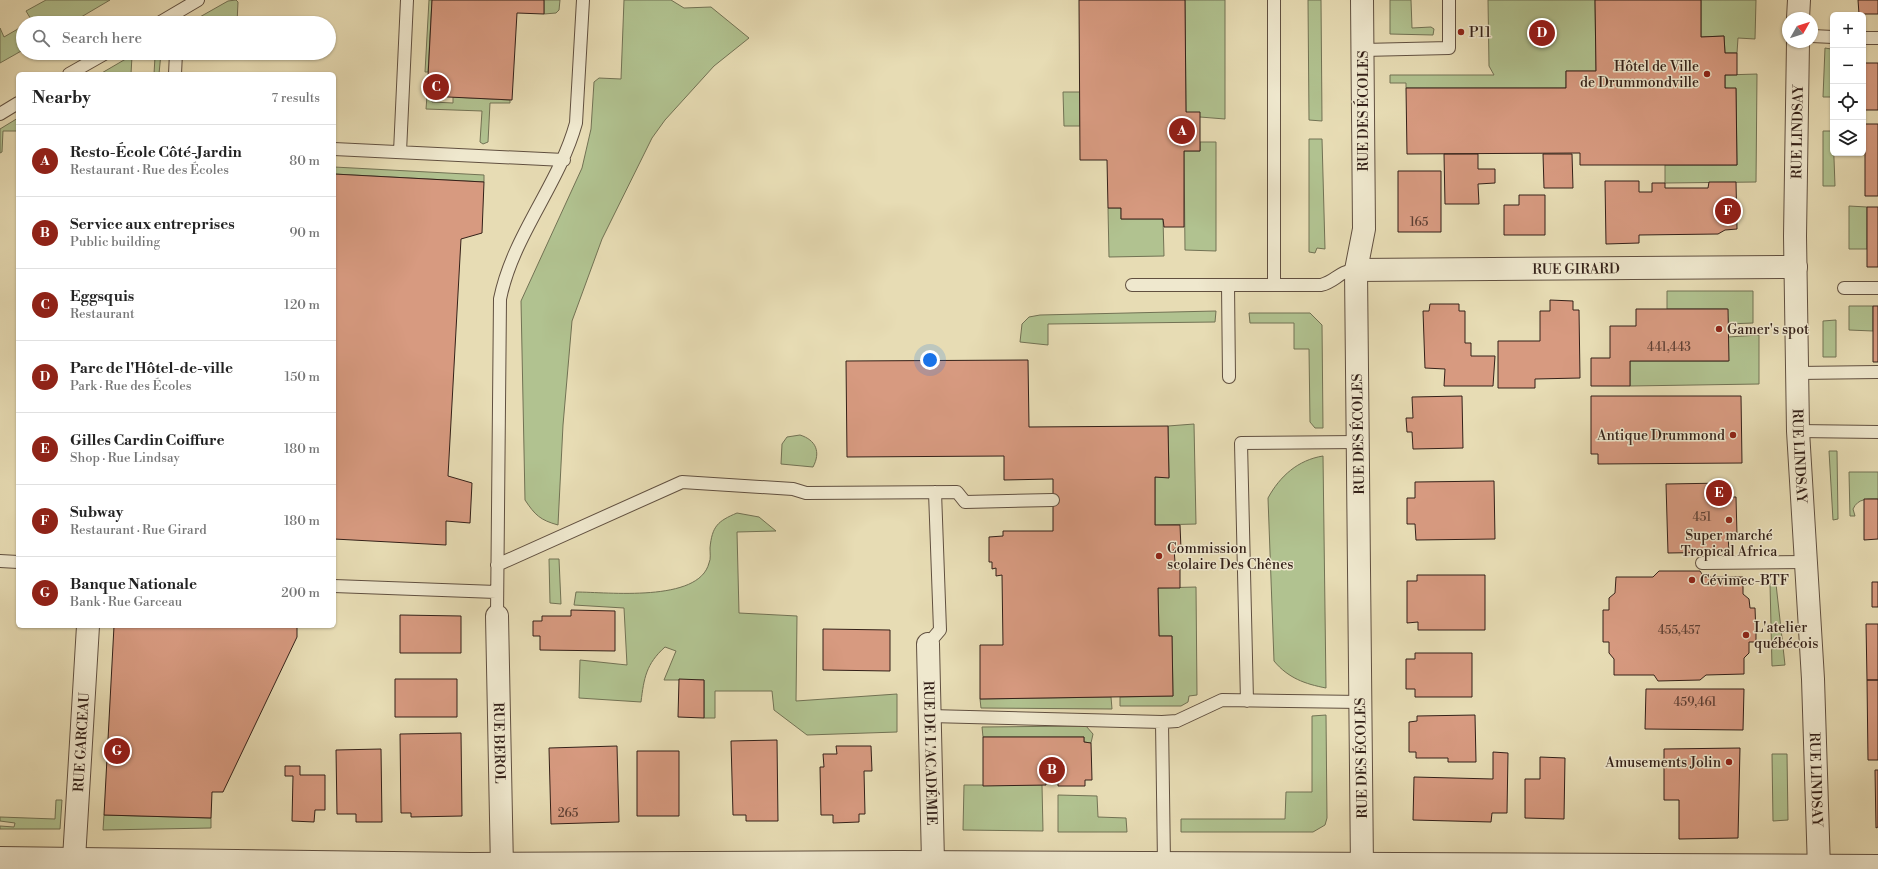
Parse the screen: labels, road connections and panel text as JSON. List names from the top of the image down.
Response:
{
  "streets": {
    "street": [
      "RUE DES ÉCOLES",
      "RUE LINDSAY",
      "RUE GIRARD",
      "RUE GARCEAU",
      "RUE BEROL",
      "RUE DE L'ACADÉMIE"
    ]
  },
  "crossings": [
    ["RUE DES ÉCOLES", "RUE GIRARD"],
    ["RUE LINDSAY", "RUE GIRARD"]
  ],
  "places": [
    "P11",
    "Hôtel de Ville de Drummondville",
    "Gamer's spot",
    "Antique Drummond",
    "Super marché Tropical Africa",
    "Commission scolaire Des Chênes",
    "Cévimec-BTF",
    "L'atelier québécois",
    "Amusements Jolin"
  ],
  "house_numbers": [
    "165",
    "441,443",
    "451",
    "455,457",
    "459,461",
    "265"
  ],
  "north": "top right",
  "page": {
    "map_buttons": ["+", "−"],
    "search": "Search here",
    "pins": [
      "D",
      "C",
      "A",
      "F",
      "E",
      "G",
      "B"
    ],
    "heading": ["Nearby", "7 results"],
    "list": [
      {
        "mark": "A",
        "name": "Resto-École Côté-Jardin",
        "note": "Restaurant · Rue des Écoles",
        "value": "80 m"
      },
      {
        "mark": "B",
        "name": "Service aux entreprises",
        "note": "Public building",
        "value": "90 m"
      },
      {
        "mark": "C",
        "name": "Eggsquis",
        "note": "Restaurant",
        "value": "120 m"
      },
      {
        "mark": "D",
        "name": "Parc de l'Hôtel-de-ville",
        "note": "Park · Rue des Écoles",
        "value": "150 m"
      },
      {
        "mark": "E",
        "name": "Gilles Cardin Coiffure",
        "note": "Shop · Rue Lindsay",
        "value": "180 m"
      },
      {
        "mark": "F",
        "name": "Subway",
        "note": "Restaurant · Rue Girard",
        "value": "180 m"
      },
      {
        "mark": "G",
        "name": "Banque Nationale",
        "note": "Bank · Rue Garceau",
        "value": "200 m"
      }
    ]
  }
}
